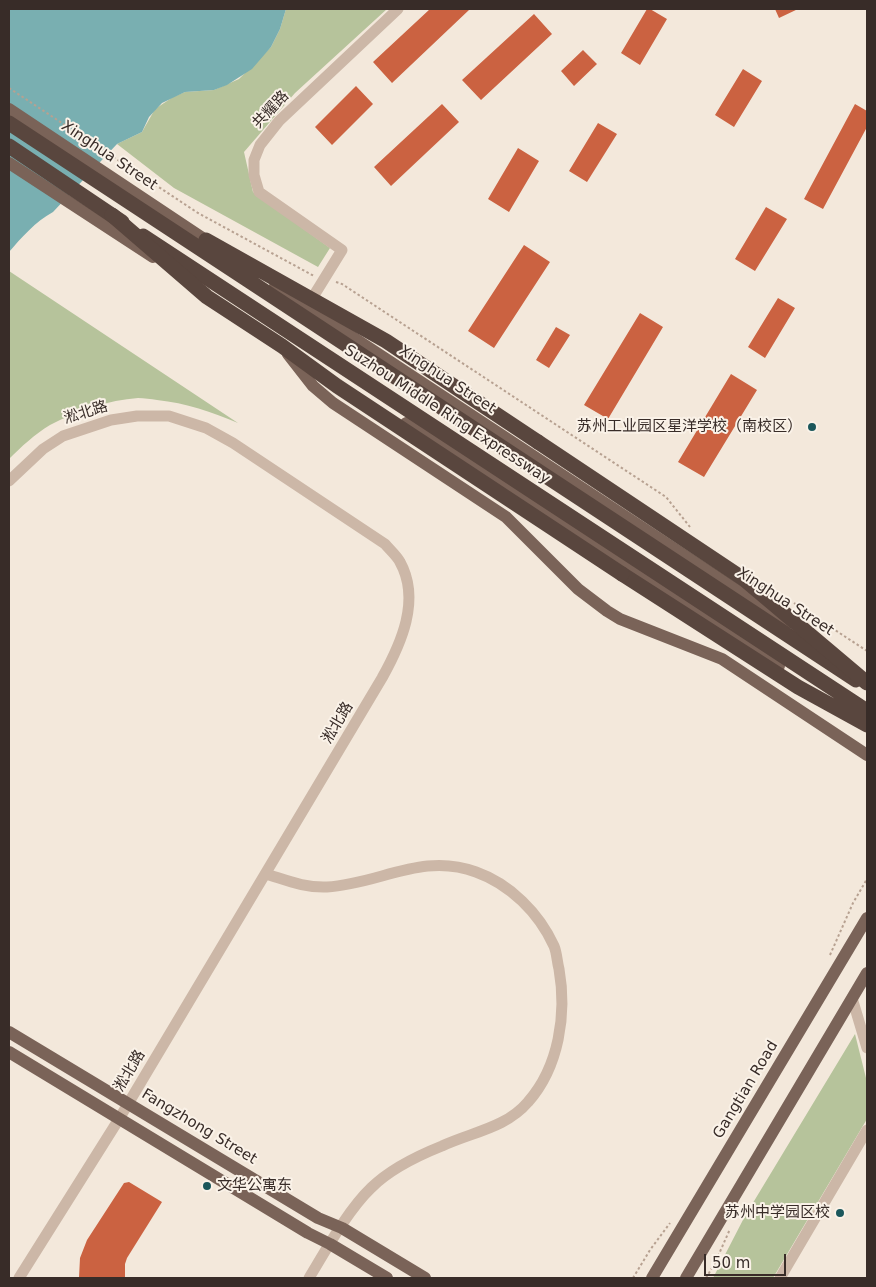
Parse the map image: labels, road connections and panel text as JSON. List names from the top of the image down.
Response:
{
  "streets": {
    "highway": ["Suzhou Middle Ring Expressway"],
    "main road": ["Xinghua Street", "Gangtian Road", "Fangzhong Street"],
    "street": ["共耀路", "淞北路"]
  },
  "crossings": [
    ["共耀路", "Xinghua Street"],
    ["淞北路", "Fangzhong Street"]
  ],
  "places": ["苏州工业园区星洋学校（南校区）", "文华公寓东", "苏州中学园区校"],
  "scale_bar": "50 m"
}
